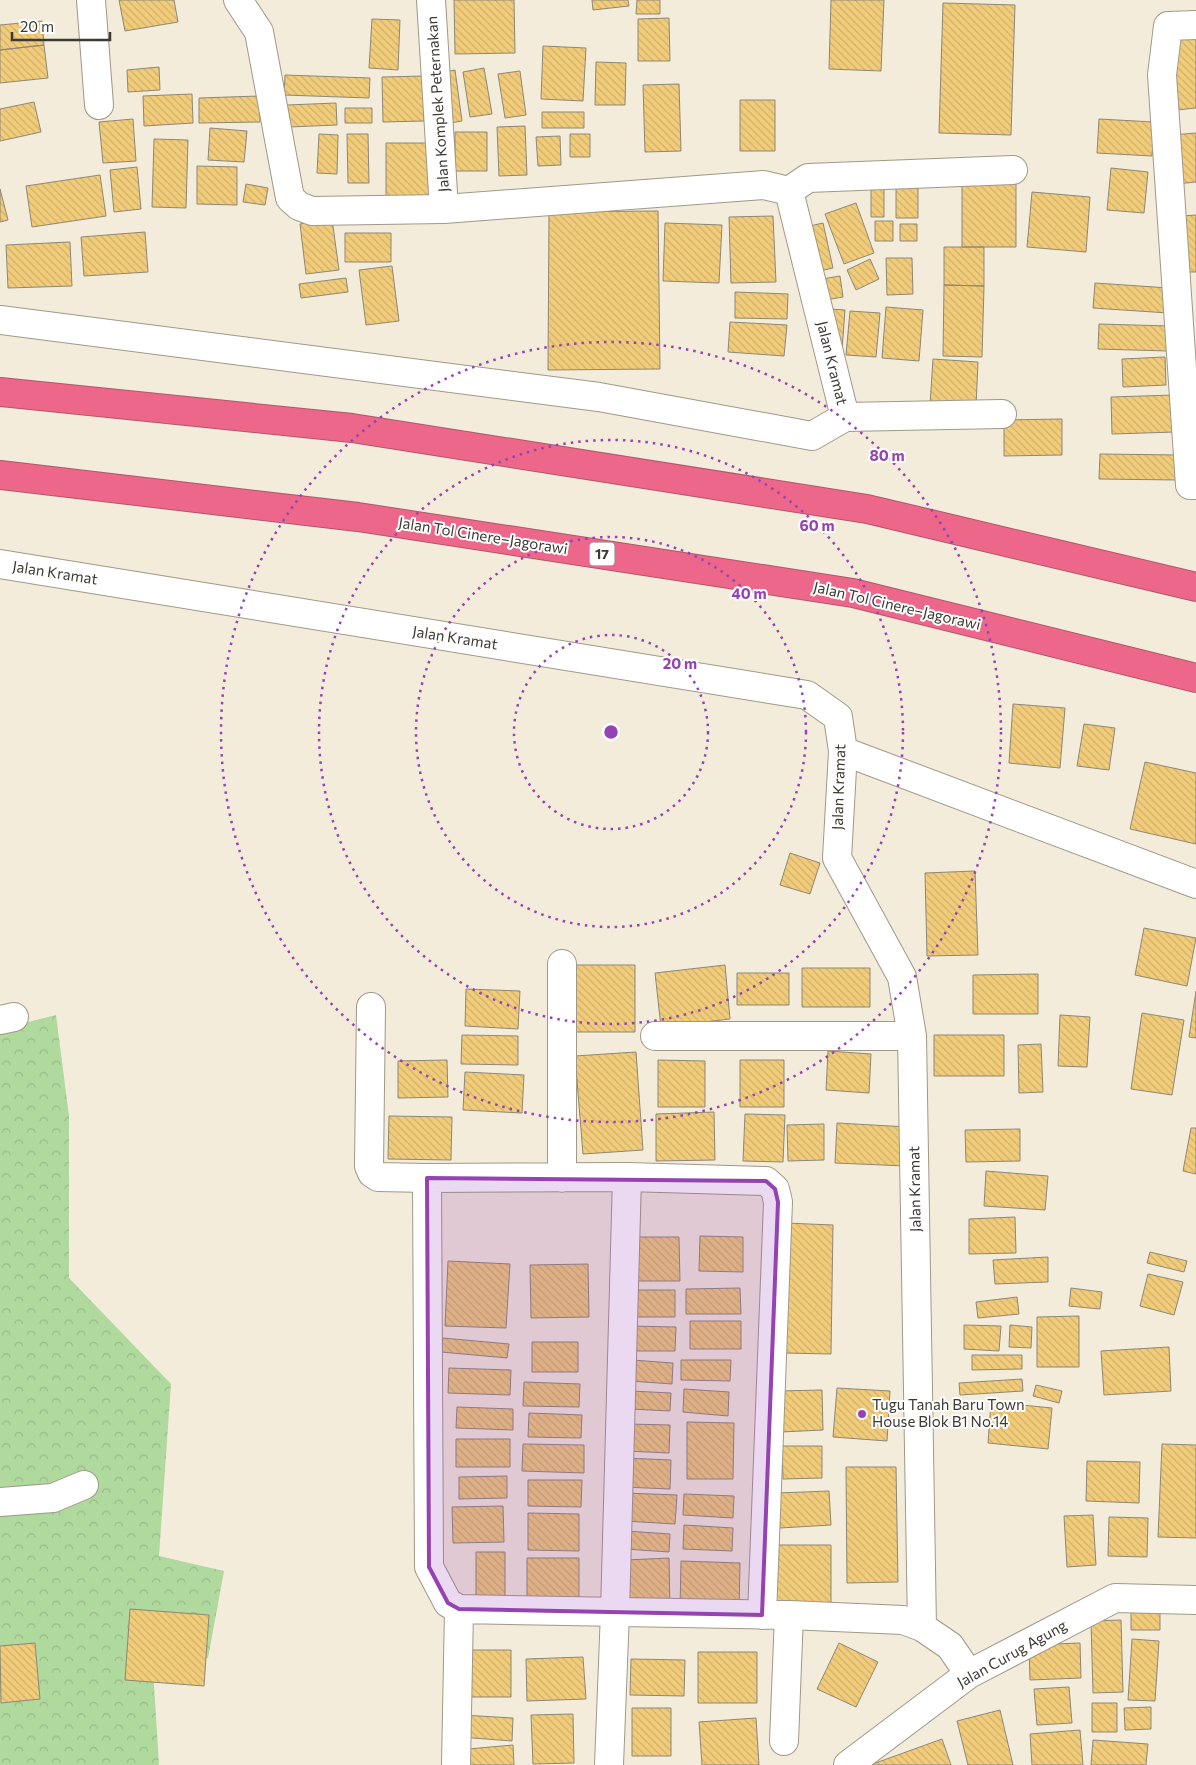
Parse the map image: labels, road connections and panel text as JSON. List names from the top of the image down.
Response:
{
  "streets": {
    "highway": ["Jalan Tol Cinere–Jagorawi", "17"],
    "street": ["Jalan Komplek Peternakan", "Jalan Kramat", "Jalan Curug Agung"]
  },
  "places": ["Tugu Tanah Baru Town House Blok B1 No.14"],
  "scale_bar": "20 m",
  "rings": [
    "80 m",
    "60 m",
    "40 m",
    "20 m"
  ]
}
